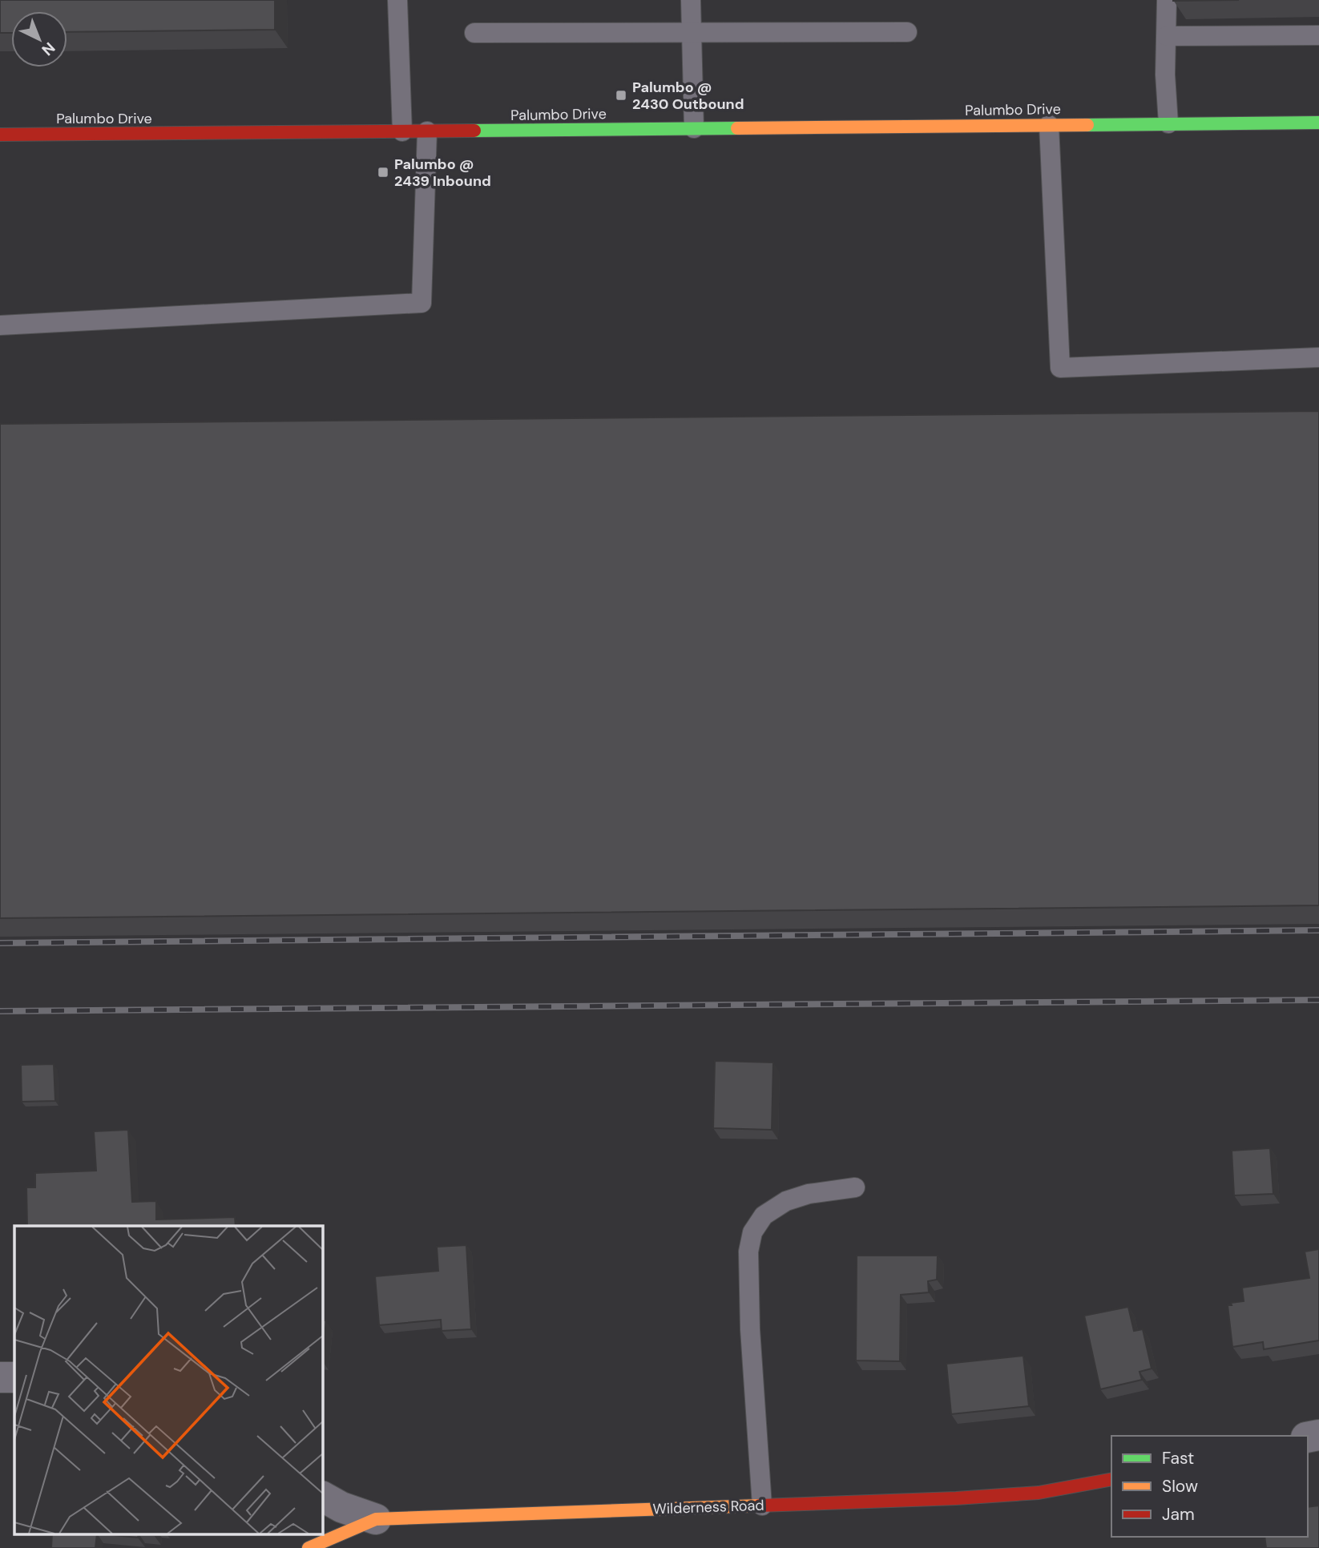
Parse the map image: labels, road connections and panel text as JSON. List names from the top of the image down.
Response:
{
  "streets": {
    "street": ["Palumbo Drive", "Wilderness Road"]
  },
  "places": {
    "transit": ["Palumbo @ 2430 Outbound", "Palumbo @ 2439 Inbound"]
  },
  "legend": ["Fast", "Slow", "Jam"],
  "north": "bottom right"
}
